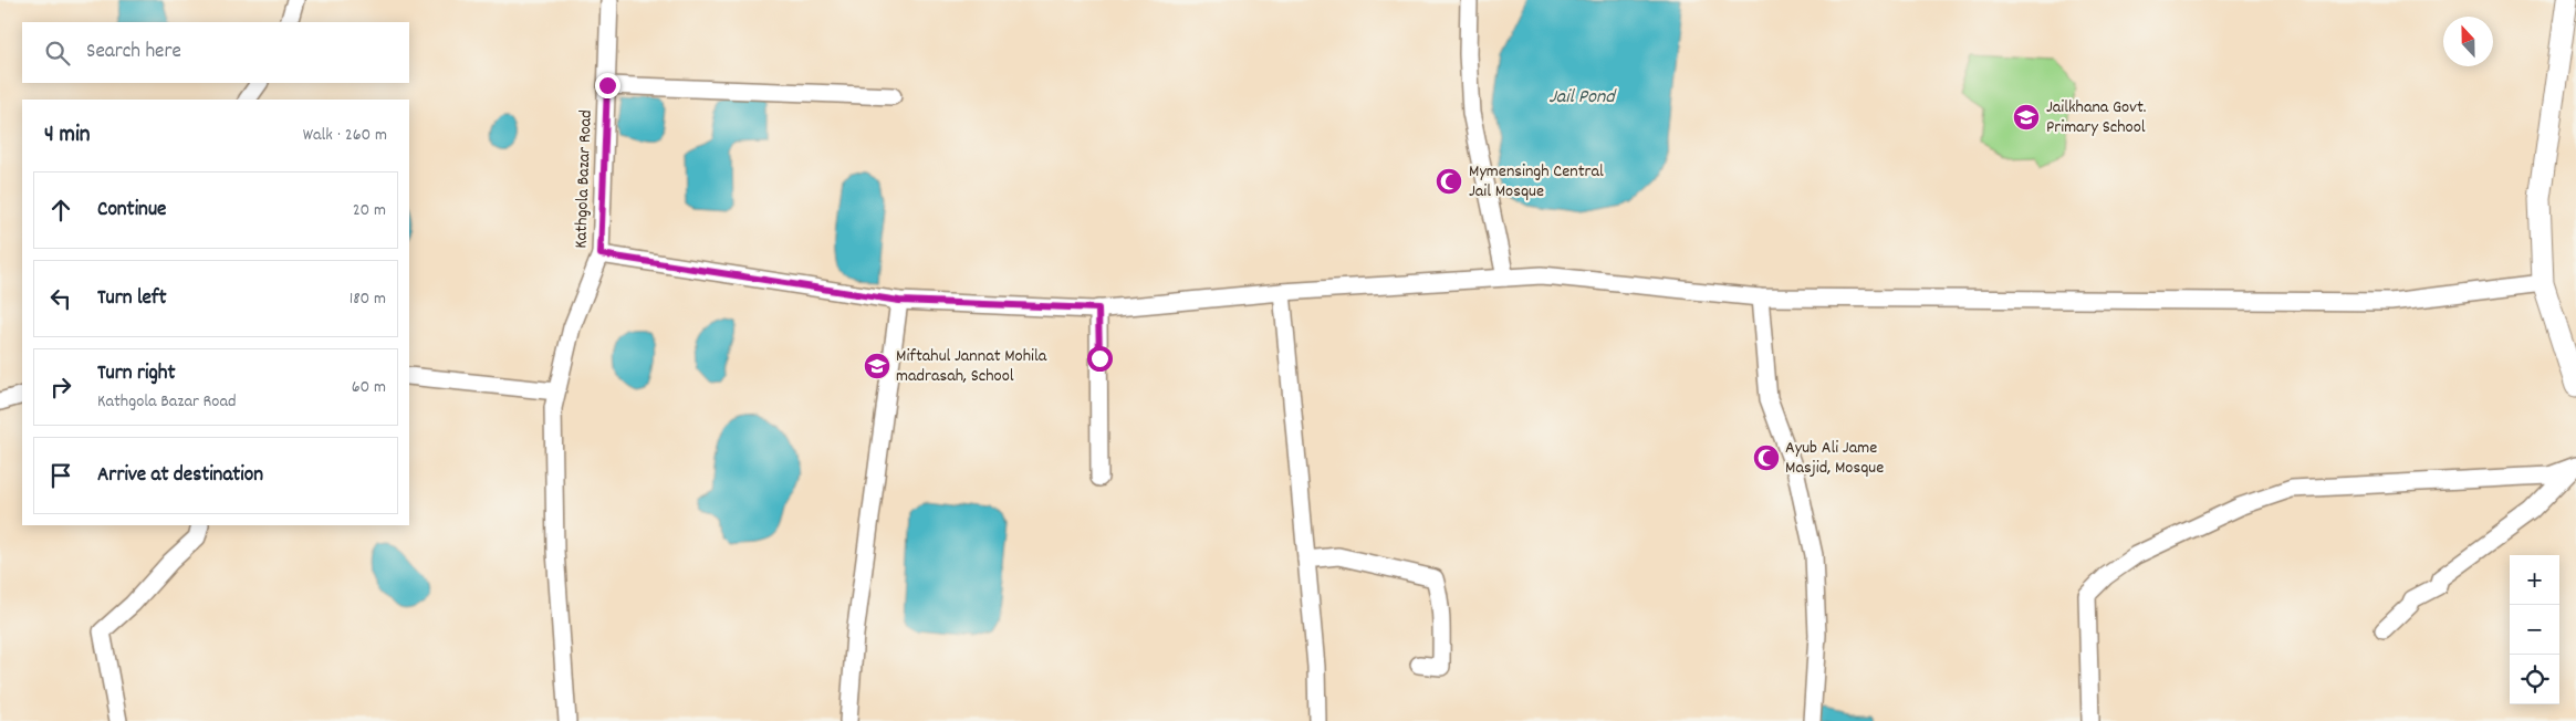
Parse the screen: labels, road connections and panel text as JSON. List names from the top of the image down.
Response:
{
  "streets": {
    "street": ["Kathgola Bazar Road"]
  },
  "water": ["Jail Pond"],
  "places": {
    "school or university": ["Jailkhana Govt. Primary School", "Miftahul Jannat Mohila madrasah, School"],
    "mosque": ["Mymensingh Central Jail Mosque", "Ayub Ali Jame Masjid, Mosque"]
  },
  "north": "top",
  "page": {
    "search": "Search here",
    "heading": ["4 min", "Walk · 260 m"],
    "list": [
      ["Continue", "20 m"],
      ["Turn left", "180 m"],
      ["Turn right", "Kathgola Bazar Road", "60 m"],
      "Arrive at destination"
    ],
    "map_buttons": ["+", "−"]
  }
}
